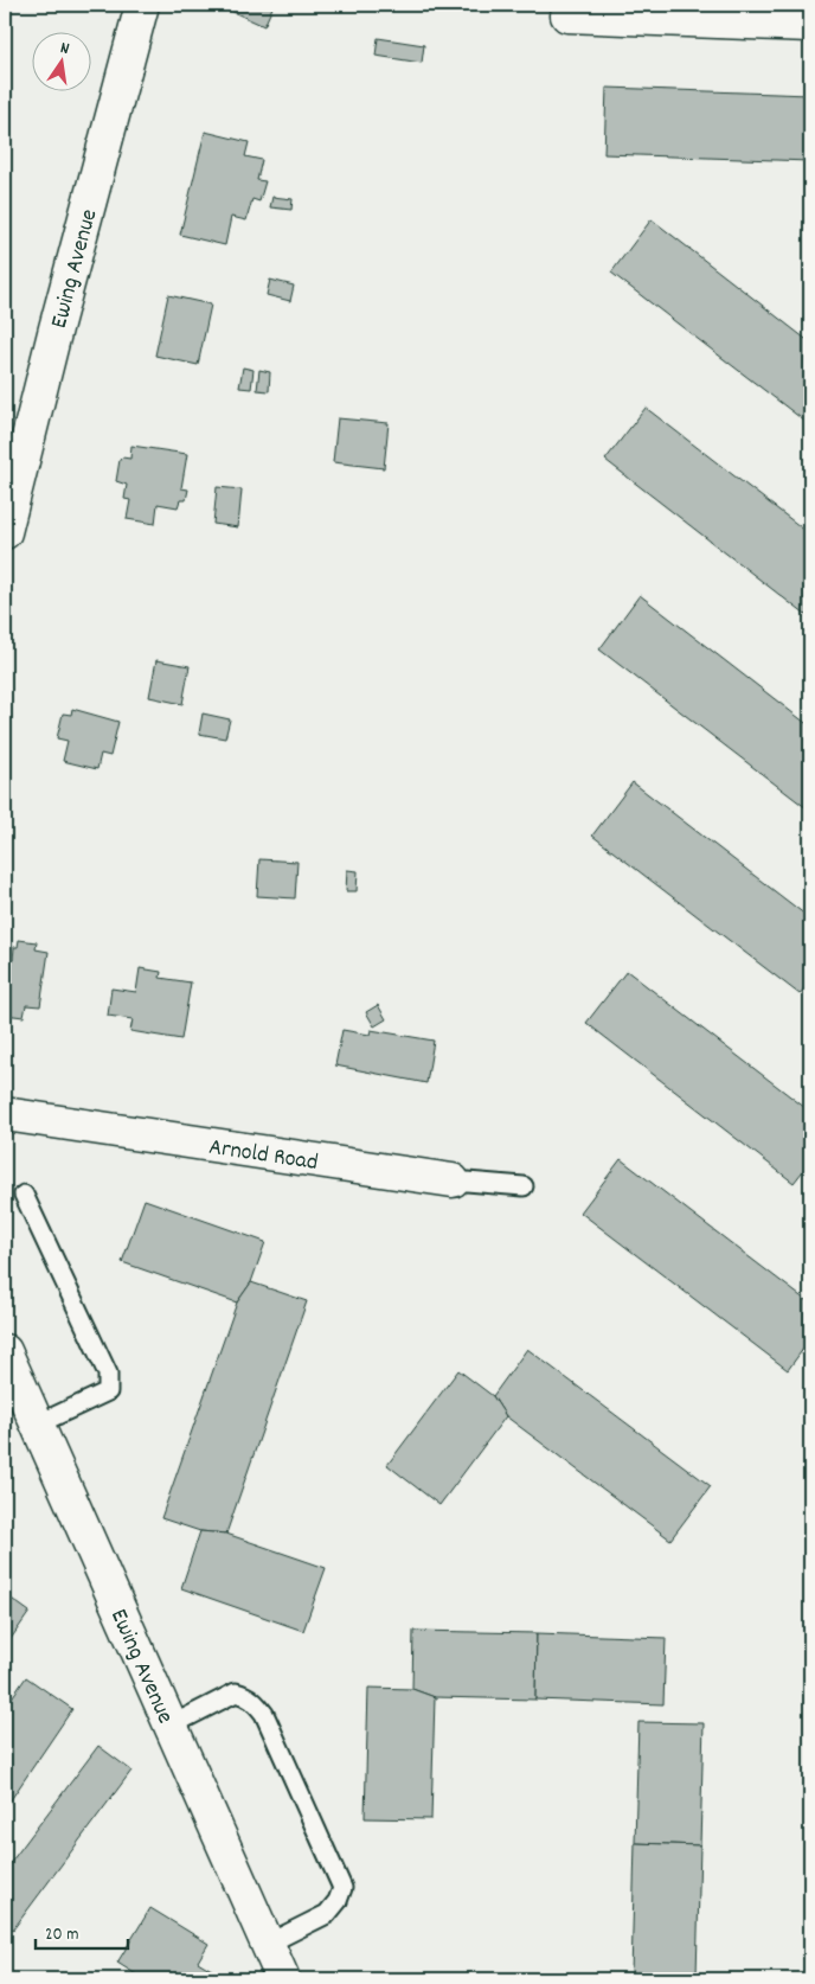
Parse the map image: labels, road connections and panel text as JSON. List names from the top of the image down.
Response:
{
  "streets": {
    "street": ["Ewing Avenue", "Arnold Road"]
  },
  "scale_bar": "20 m",
  "north": "top"
}
